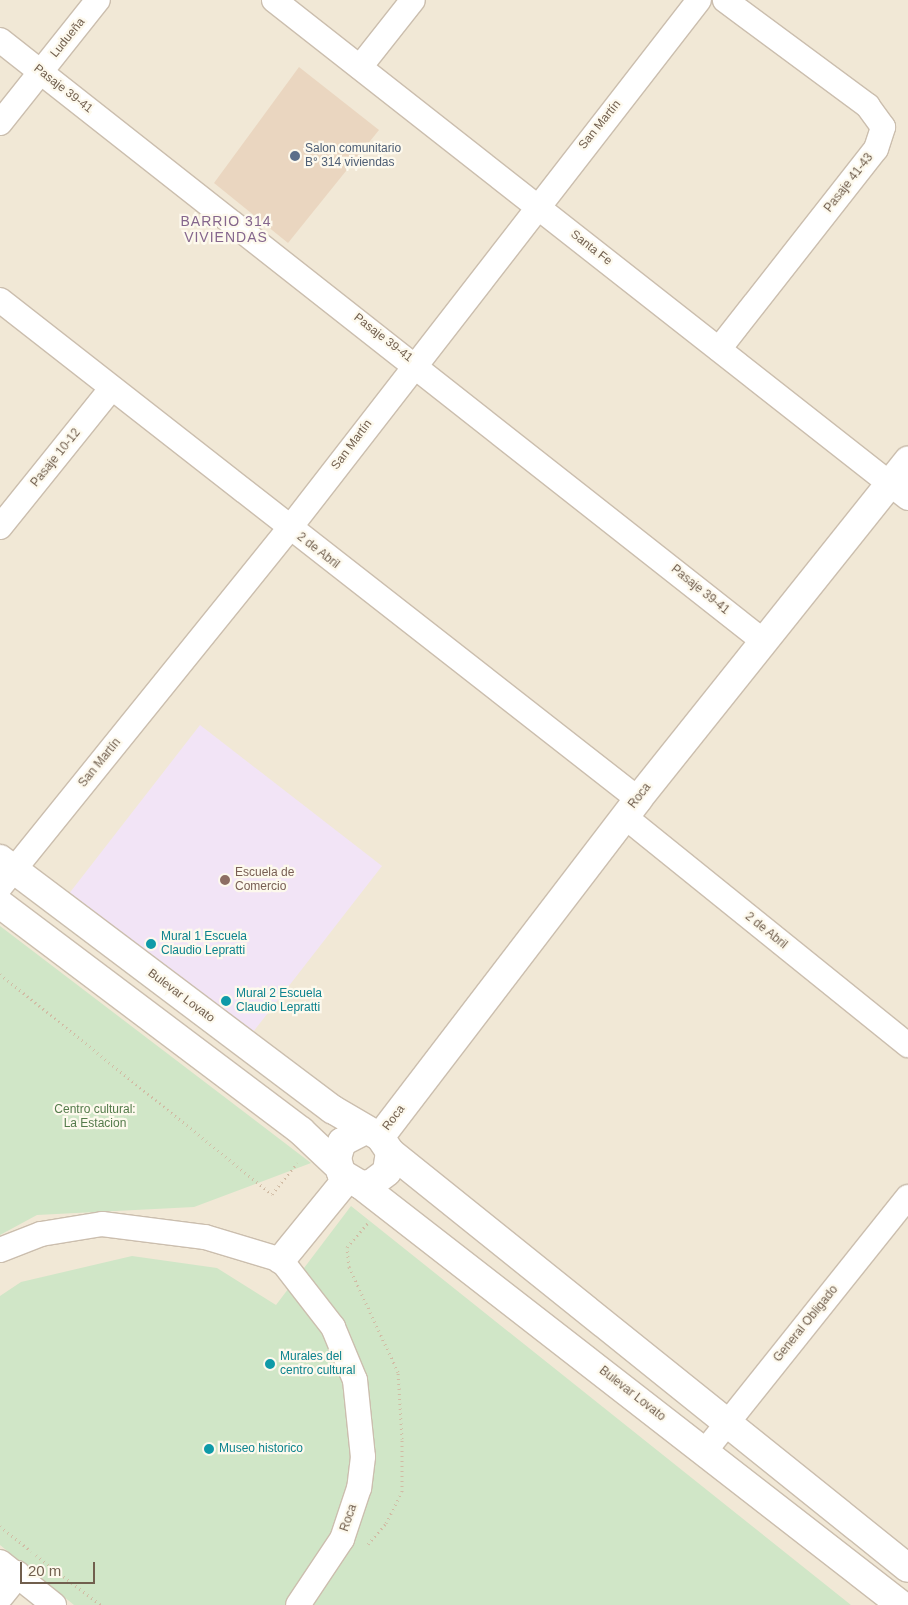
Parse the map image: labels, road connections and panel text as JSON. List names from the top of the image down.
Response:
{
  "streets": {
    "main road": ["Roca", "Bulevar Lovato"],
    "street": [
      "Ludueña",
      "Pasaje 39-41",
      "San Martín",
      "Pasaje 41-43",
      "Santa Fe",
      "Pasaje 10-12",
      "2 de Abril",
      "General Obligado"
    ]
  },
  "crossings": [
    ["Ludueña", "Pasaje 39-41"],
    ["Pasaje 39-41", "San Martín"],
    ["Pasaje 39-41", "Roca"],
    ["San Martín", "Santa Fe"],
    ["San Martín", "2 de Abril"],
    ["San Martín", "Bulevar Lovato"],
    ["Pasaje 41-43", "Santa Fe"],
    ["Santa Fe", "Roca"],
    ["Pasaje 10-12", "2 de Abril"],
    ["2 de Abril", "Roca"],
    ["Roca", "Bulevar Lovato"],
    ["Bulevar Lovato", "General Obligado"]
  ],
  "districts": ["BARRIO 314 VIVIENDAS"],
  "parks": ["Centro cultural: La Estacion"],
  "places": [
    "Salon comunitario B° 314 viviendas",
    "Escuela de Comercio",
    "Mural 1 Escuela Claudio Lepratti",
    "Mural 2 Escuela Claudio Lepratti",
    "Murales del centro cultural",
    "Museo historico"
  ],
  "scale_bar": "20 m"
}
